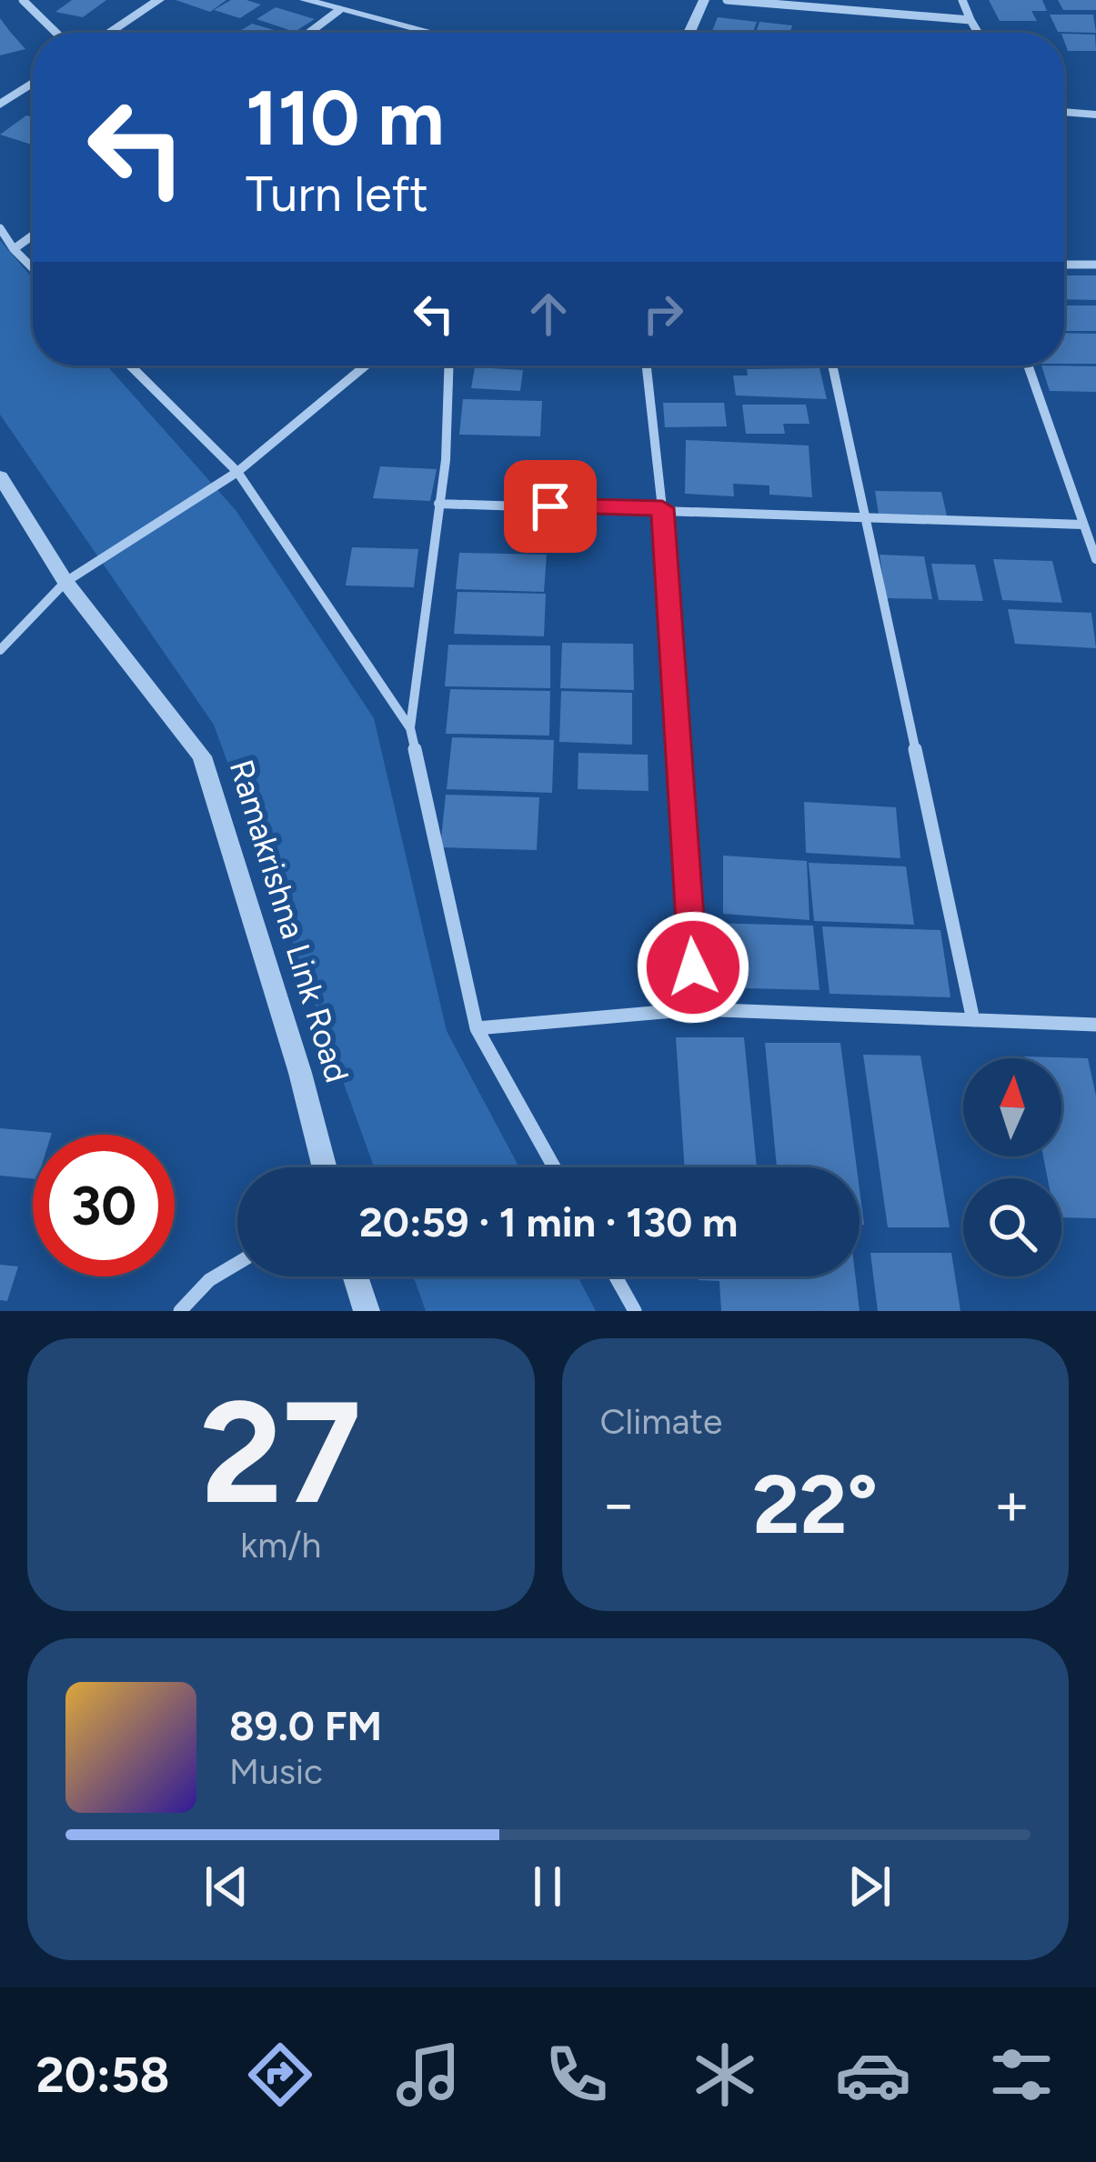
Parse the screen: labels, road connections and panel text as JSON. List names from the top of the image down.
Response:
{
  "streets": {
    "street": ["Ramakrishna Link Road"]
  },
  "north": "top",
  "page": {
    "turn": ["110 m", "Turn left"],
    "limit": "30",
    "trip": "20:59 · 1 min · 130 m",
    "tile": [
      ["27", "km/h"],
      "Climate"
    ],
    "heat": ["−", "22°", "+"],
    "song": ["89.0 FM", "Music"],
    "tabs": "20:58"
  }
}
